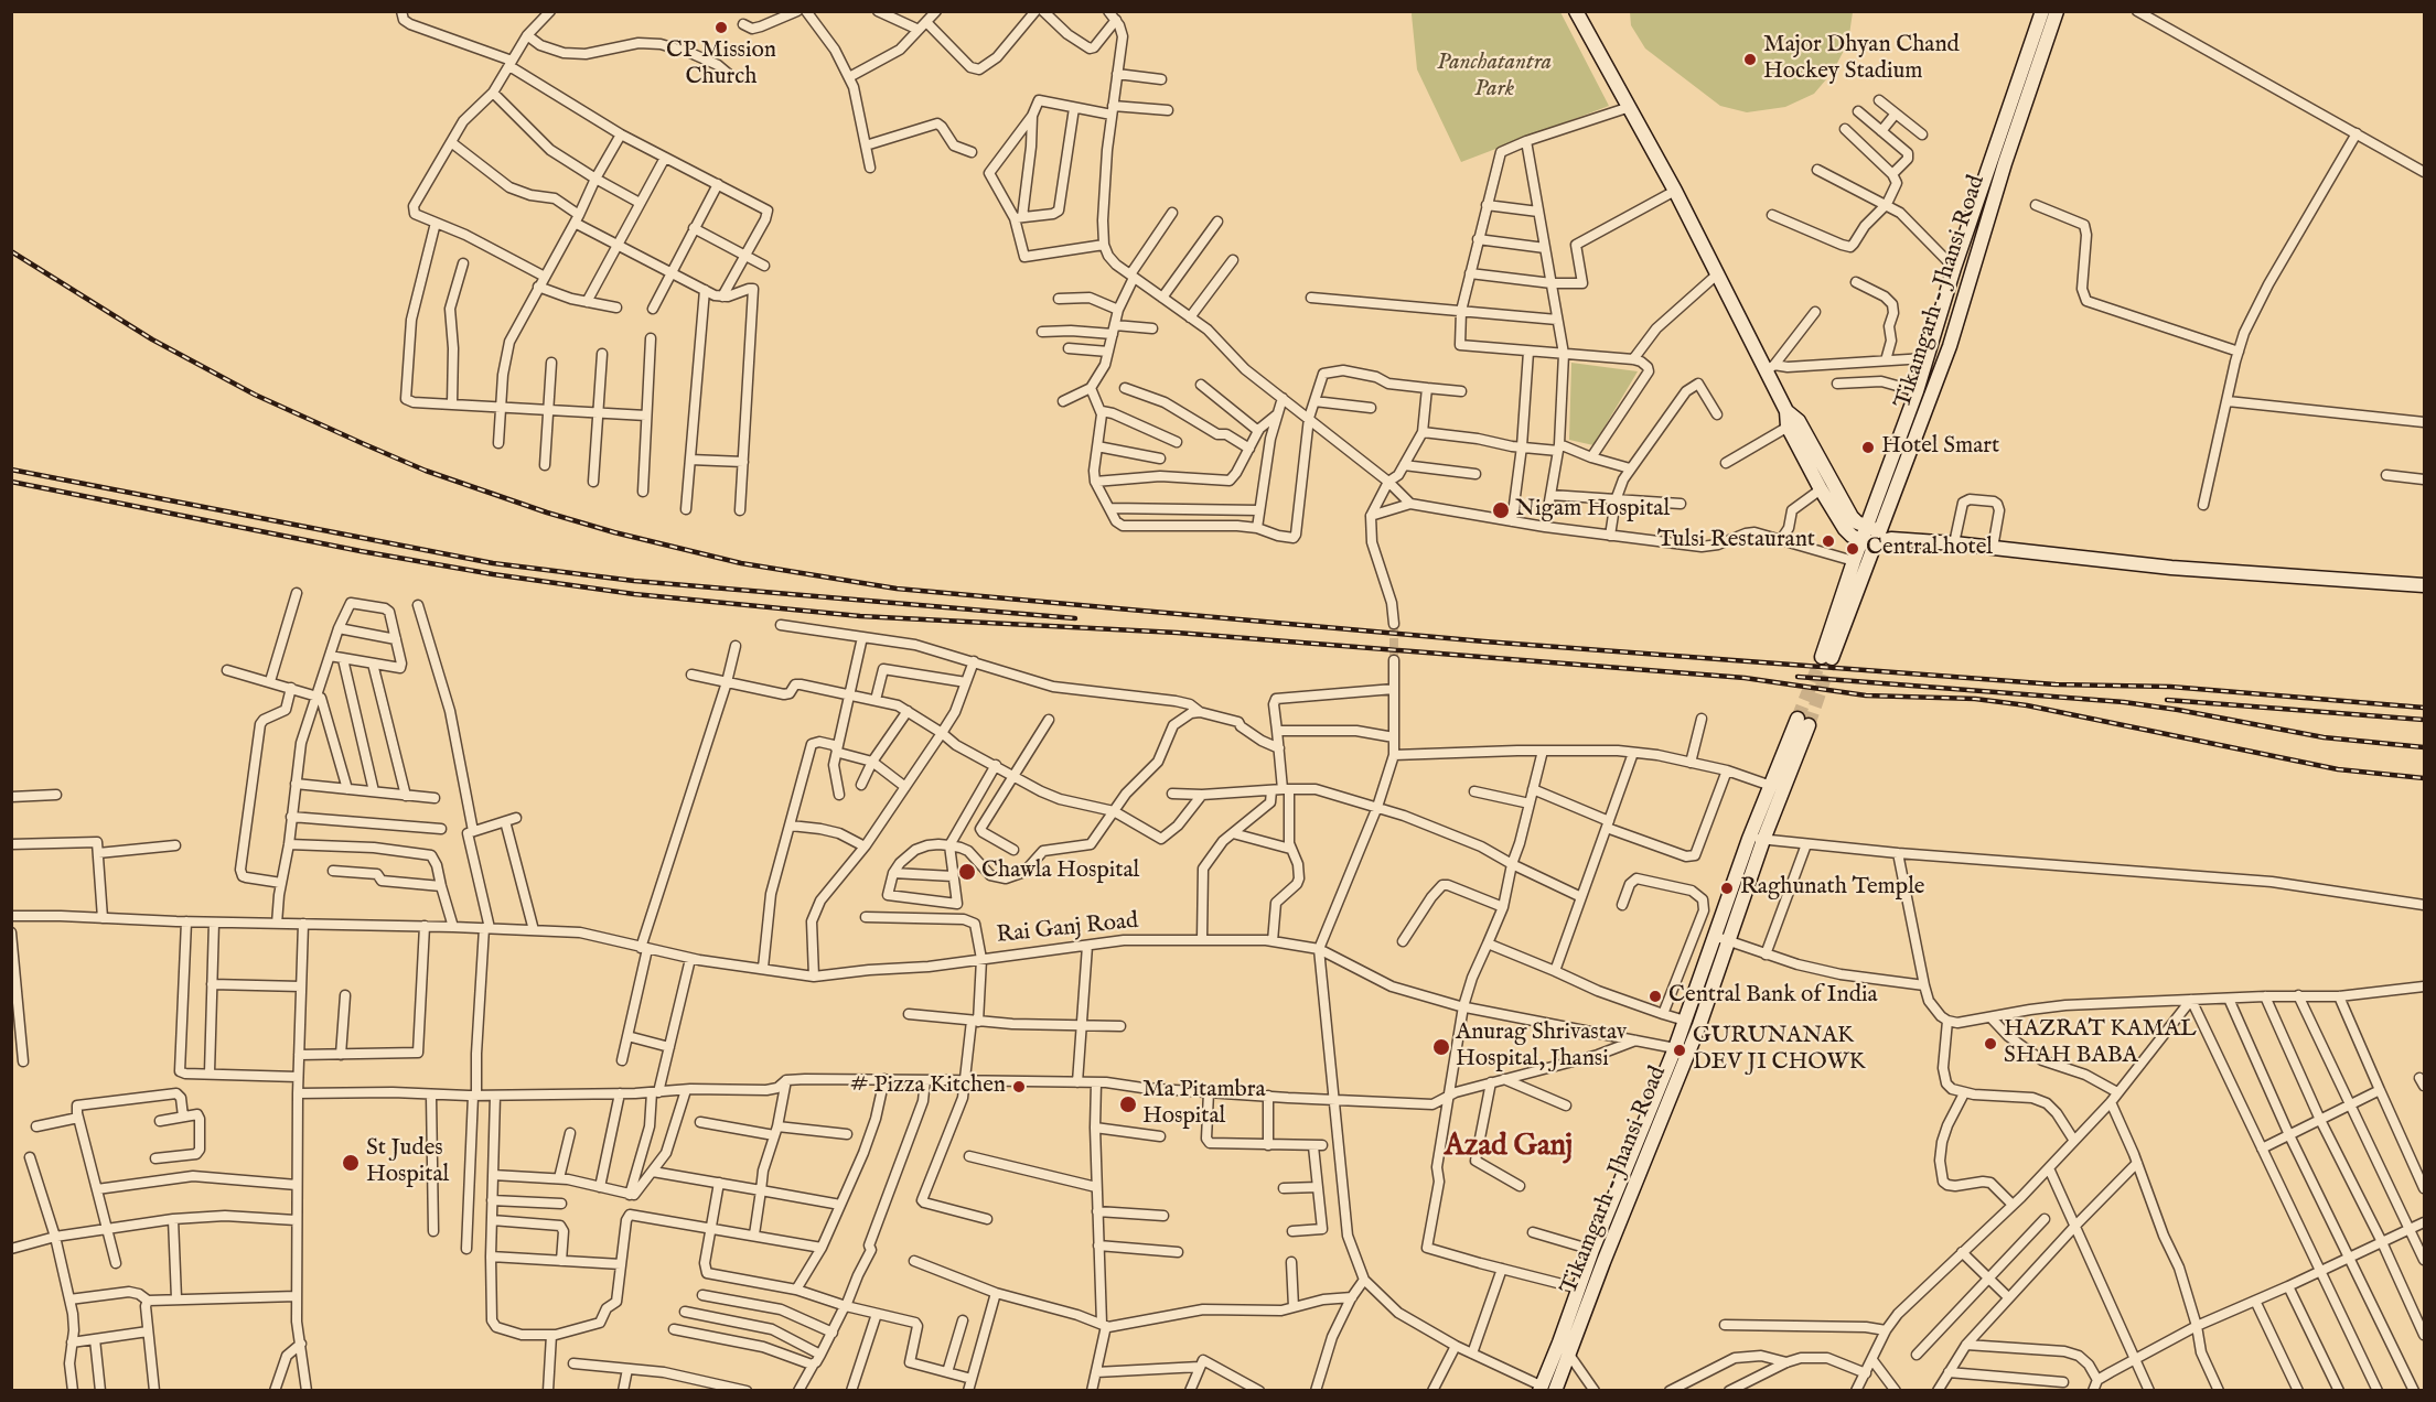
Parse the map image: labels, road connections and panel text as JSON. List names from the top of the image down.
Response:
{
  "streets": {
    "street": ["Tikamgarh - Jhansi Road", "Rai Ganj Road"]
  },
  "districts": ["Azad Ganj"],
  "parks": ["Panchatantra Park"],
  "places": [
    "CP Mission Church",
    "Major Dhyan Chand Hockey Stadium",
    "Hotel Smart",
    "Nigam Hospital",
    "Tulsi Restaurant",
    "Central hotel",
    "Chawla Hospital",
    "Raghunath Temple",
    "Central Bank of India",
    "HAZRAT KAMAL SHAH BABA",
    "Anurag Shrivastav Hospital, Jhansi",
    "GURUNANAK DEV JI CHOWK",
    "# Pizza Kitchen",
    "Ma Pitambra Hospital",
    "St Judes Hospital"
  ]
}
